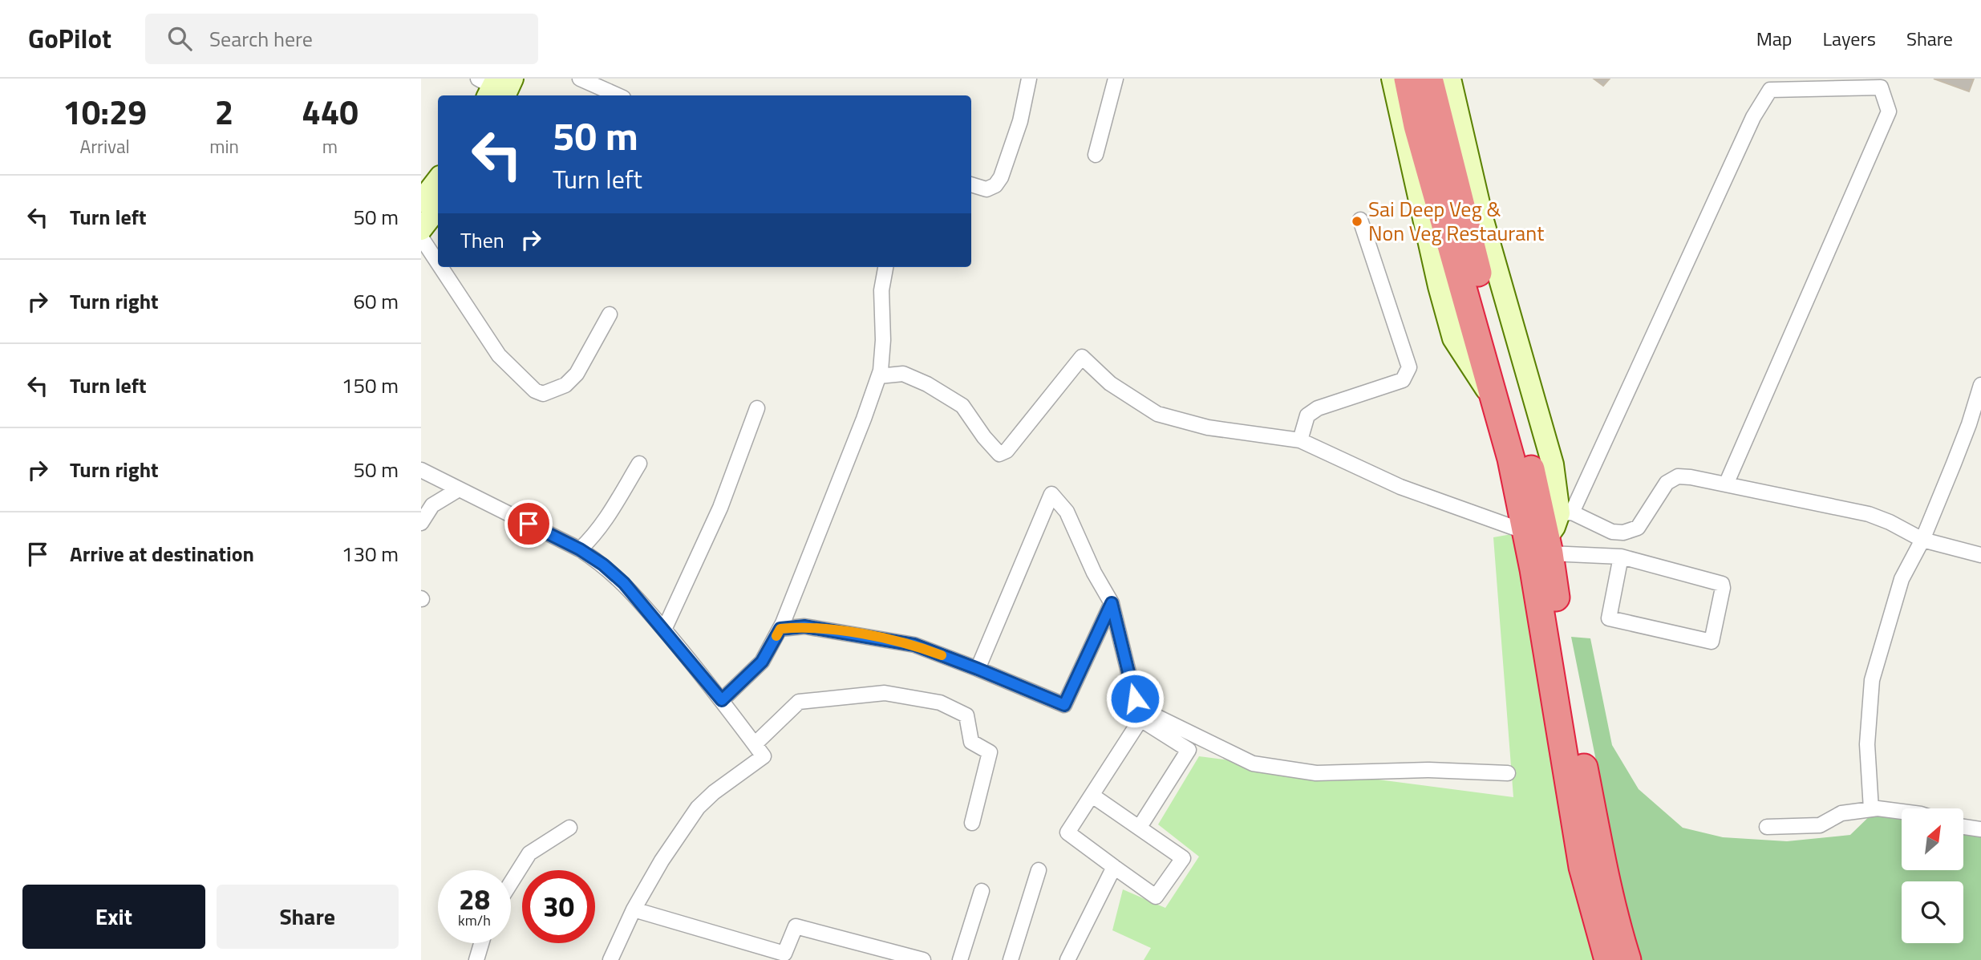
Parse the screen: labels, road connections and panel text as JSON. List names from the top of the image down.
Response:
{
  "places": ["Sai Deep Veg & Non Veg Restaurant"],
  "north": "top right",
  "page": {
    "header": "GoPilot",
    "search": "Search here",
    "nav": ["Map", "Layers", "Share"],
    "eta": [
      "10:29",
      "Arrival",
      "2",
      "min",
      "440",
      "m"
    ],
    "turn": ["50 m", "Turn left"],
    "list": [
      {
        "name": "Turn left",
        "value": "50 m"
      },
      {
        "name": "Turn right",
        "value": "60 m"
      },
      {
        "name": "Turn left",
        "value": "150 m"
      },
      {
        "name": "Turn right",
        "value": "50 m"
      },
      {
        "name": "Arrive at destination",
        "value": "130 m"
      }
    ],
    "then": "Then",
    "speed": "28 km/h",
    "limit": "30",
    "buttons": ["Exit", "Share"]
  }
}
